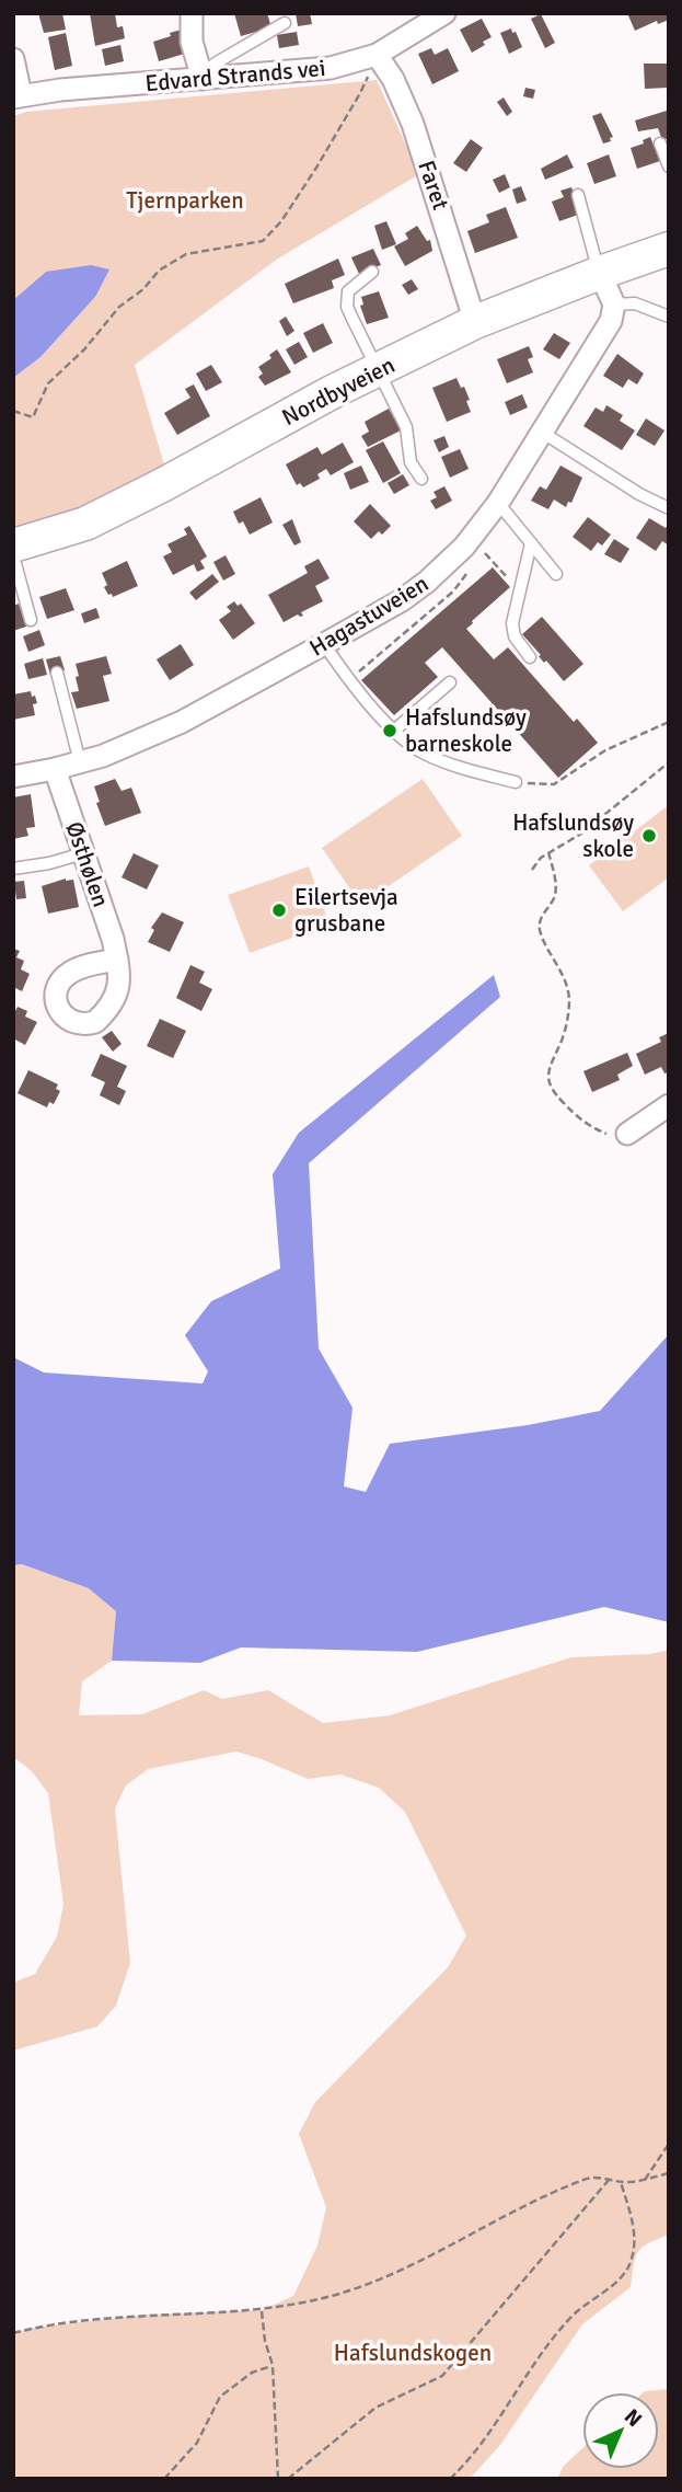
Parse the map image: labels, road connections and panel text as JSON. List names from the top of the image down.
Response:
{
  "streets": {
    "main road": ["Nordbyveien"],
    "street": [
      "Edvard Strands vei",
      "Faret",
      "Hagastuveien",
      "Østhølen"
    ]
  },
  "crossings": [
    ["Edvard Strands vei", "Faret"],
    ["Faret", "Nordbyveien"],
    ["Hagastuveien", "Østhølen"]
  ],
  "parks": ["Tjernparken", "Hafslundskogen"],
  "places": ["Hafslundsøy barneskole", "Hafslundsøy skole", "Eilertsevja grusbane"],
  "north": "top right"
}
